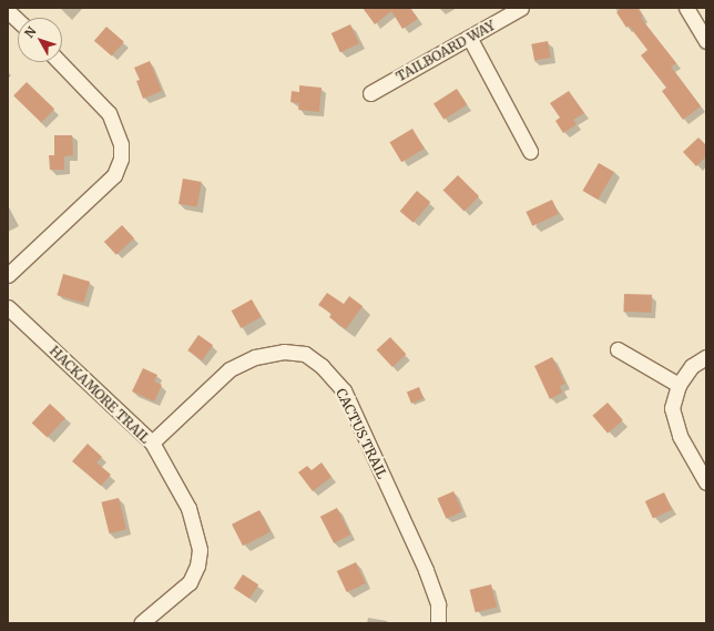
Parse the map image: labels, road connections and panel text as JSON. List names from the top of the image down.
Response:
{
  "streets": {
    "street": ["TAILBOARD WAY", "HACKAMORE TRAIL", "CACTUS TRAIL"]
  },
  "crossings": [
    ["HACKAMORE TRAIL", "CACTUS TRAIL"]
  ],
  "north": "top left"
}
